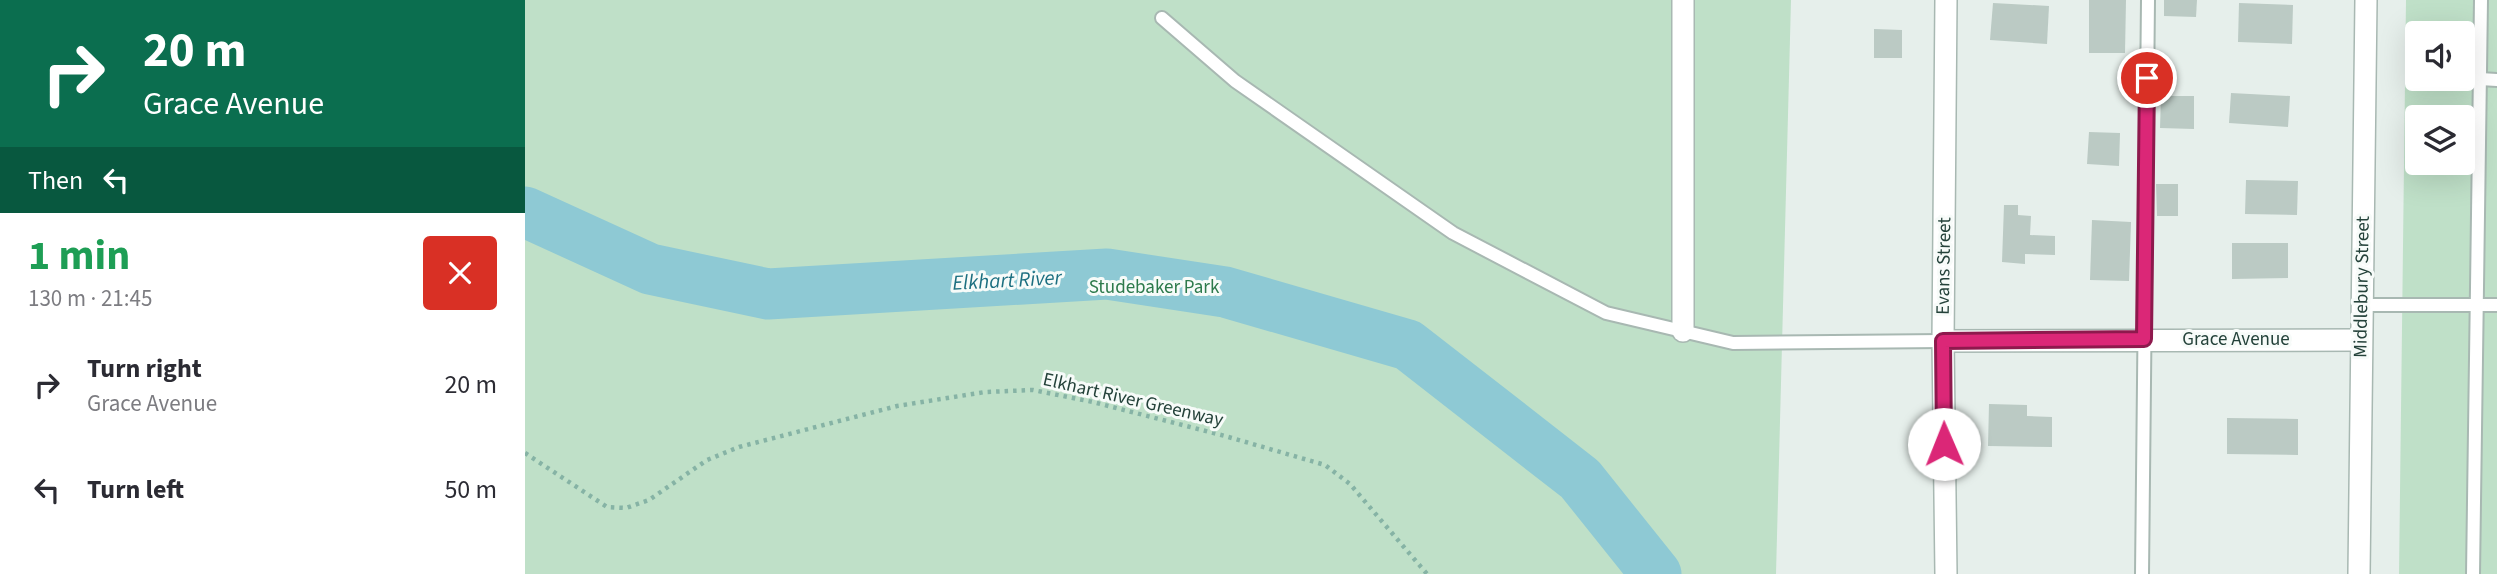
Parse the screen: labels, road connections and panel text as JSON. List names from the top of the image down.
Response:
{
  "streets": {
    "street": ["Evans Street", "Middlebury Street", "Grace Avenue"],
    "path": ["Elkhart River Greenway"]
  },
  "crossings": [
    ["Evans Street", "Grace Avenue"],
    ["Middlebury Street", "Grace Avenue"]
  ],
  "water": ["Elkhart River"],
  "parks": ["Studebaker Park"],
  "page": {
    "turn": ["20 m", "Grace Avenue"],
    "then": "Then",
    "heading": ["1 min", "130 m · 21:45"],
    "list": [
      {
        "name": "Turn right",
        "note": "Grace Avenue",
        "value": "20 m"
      },
      {
        "name": "Turn left",
        "value": "50 m"
      }
    ]
  }
}
